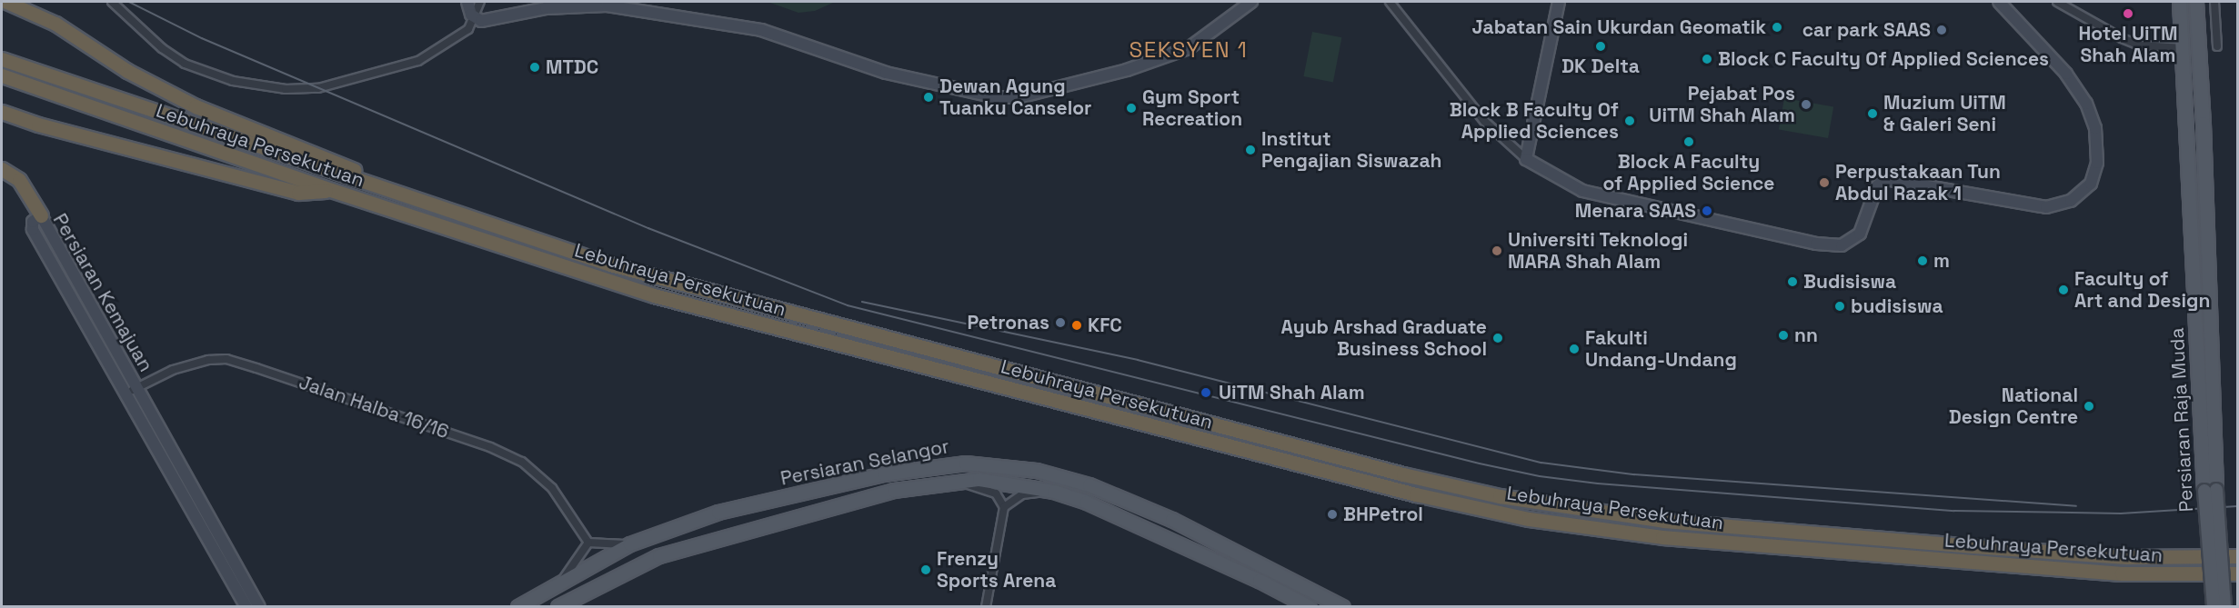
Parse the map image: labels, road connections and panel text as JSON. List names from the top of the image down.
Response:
{
  "streets": {
    "highway": ["Lebuhraya Persekutuan"],
    "main road": ["Persiaran Raja Muda", "Persiaran Selangor"],
    "street": ["Persiaran Kemajuan", "Jalan Halba 16/16"]
  },
  "crossings": [
    ["Persiaran Kemajuan", "Jalan Halba 16/16"]
  ],
  "districts": ["SEKSYEN 1"],
  "places": [
    "Hotel UiTM Shah Alam",
    "Jabatan Sain Ukurdan Geomatik",
    "car park SAAS",
    "DK Delta",
    "Block C Faculty Of Applied Sciences",
    "MTDC",
    "Dewan Agung Tuanku Canselor",
    "Pejabat Pos UiTM Shah Alam",
    "Gym Sport Recreation",
    "Muzium UiTM & Galeri Seni",
    "Block B Faculty Of Applied Sciences",
    "Block A Faculty of Applied Science",
    "Institut Pengajian Siswazah",
    "Perpustakaan Tun Abdul Razak 1",
    "Menara SAAS",
    "Universiti Teknologi MARA Shah Alam",
    "m",
    "Budisiswa",
    "Faculty of Art and Design",
    "budisiswa",
    "Petronas",
    "KFC",
    "nn",
    "Ayub Arshad Graduate Business School",
    "Fakulti Undang-Undang",
    "UiTM Shah Alam",
    "National Design Centre",
    "BHPetrol",
    "Frenzy Sports Arena"
  ]
}
